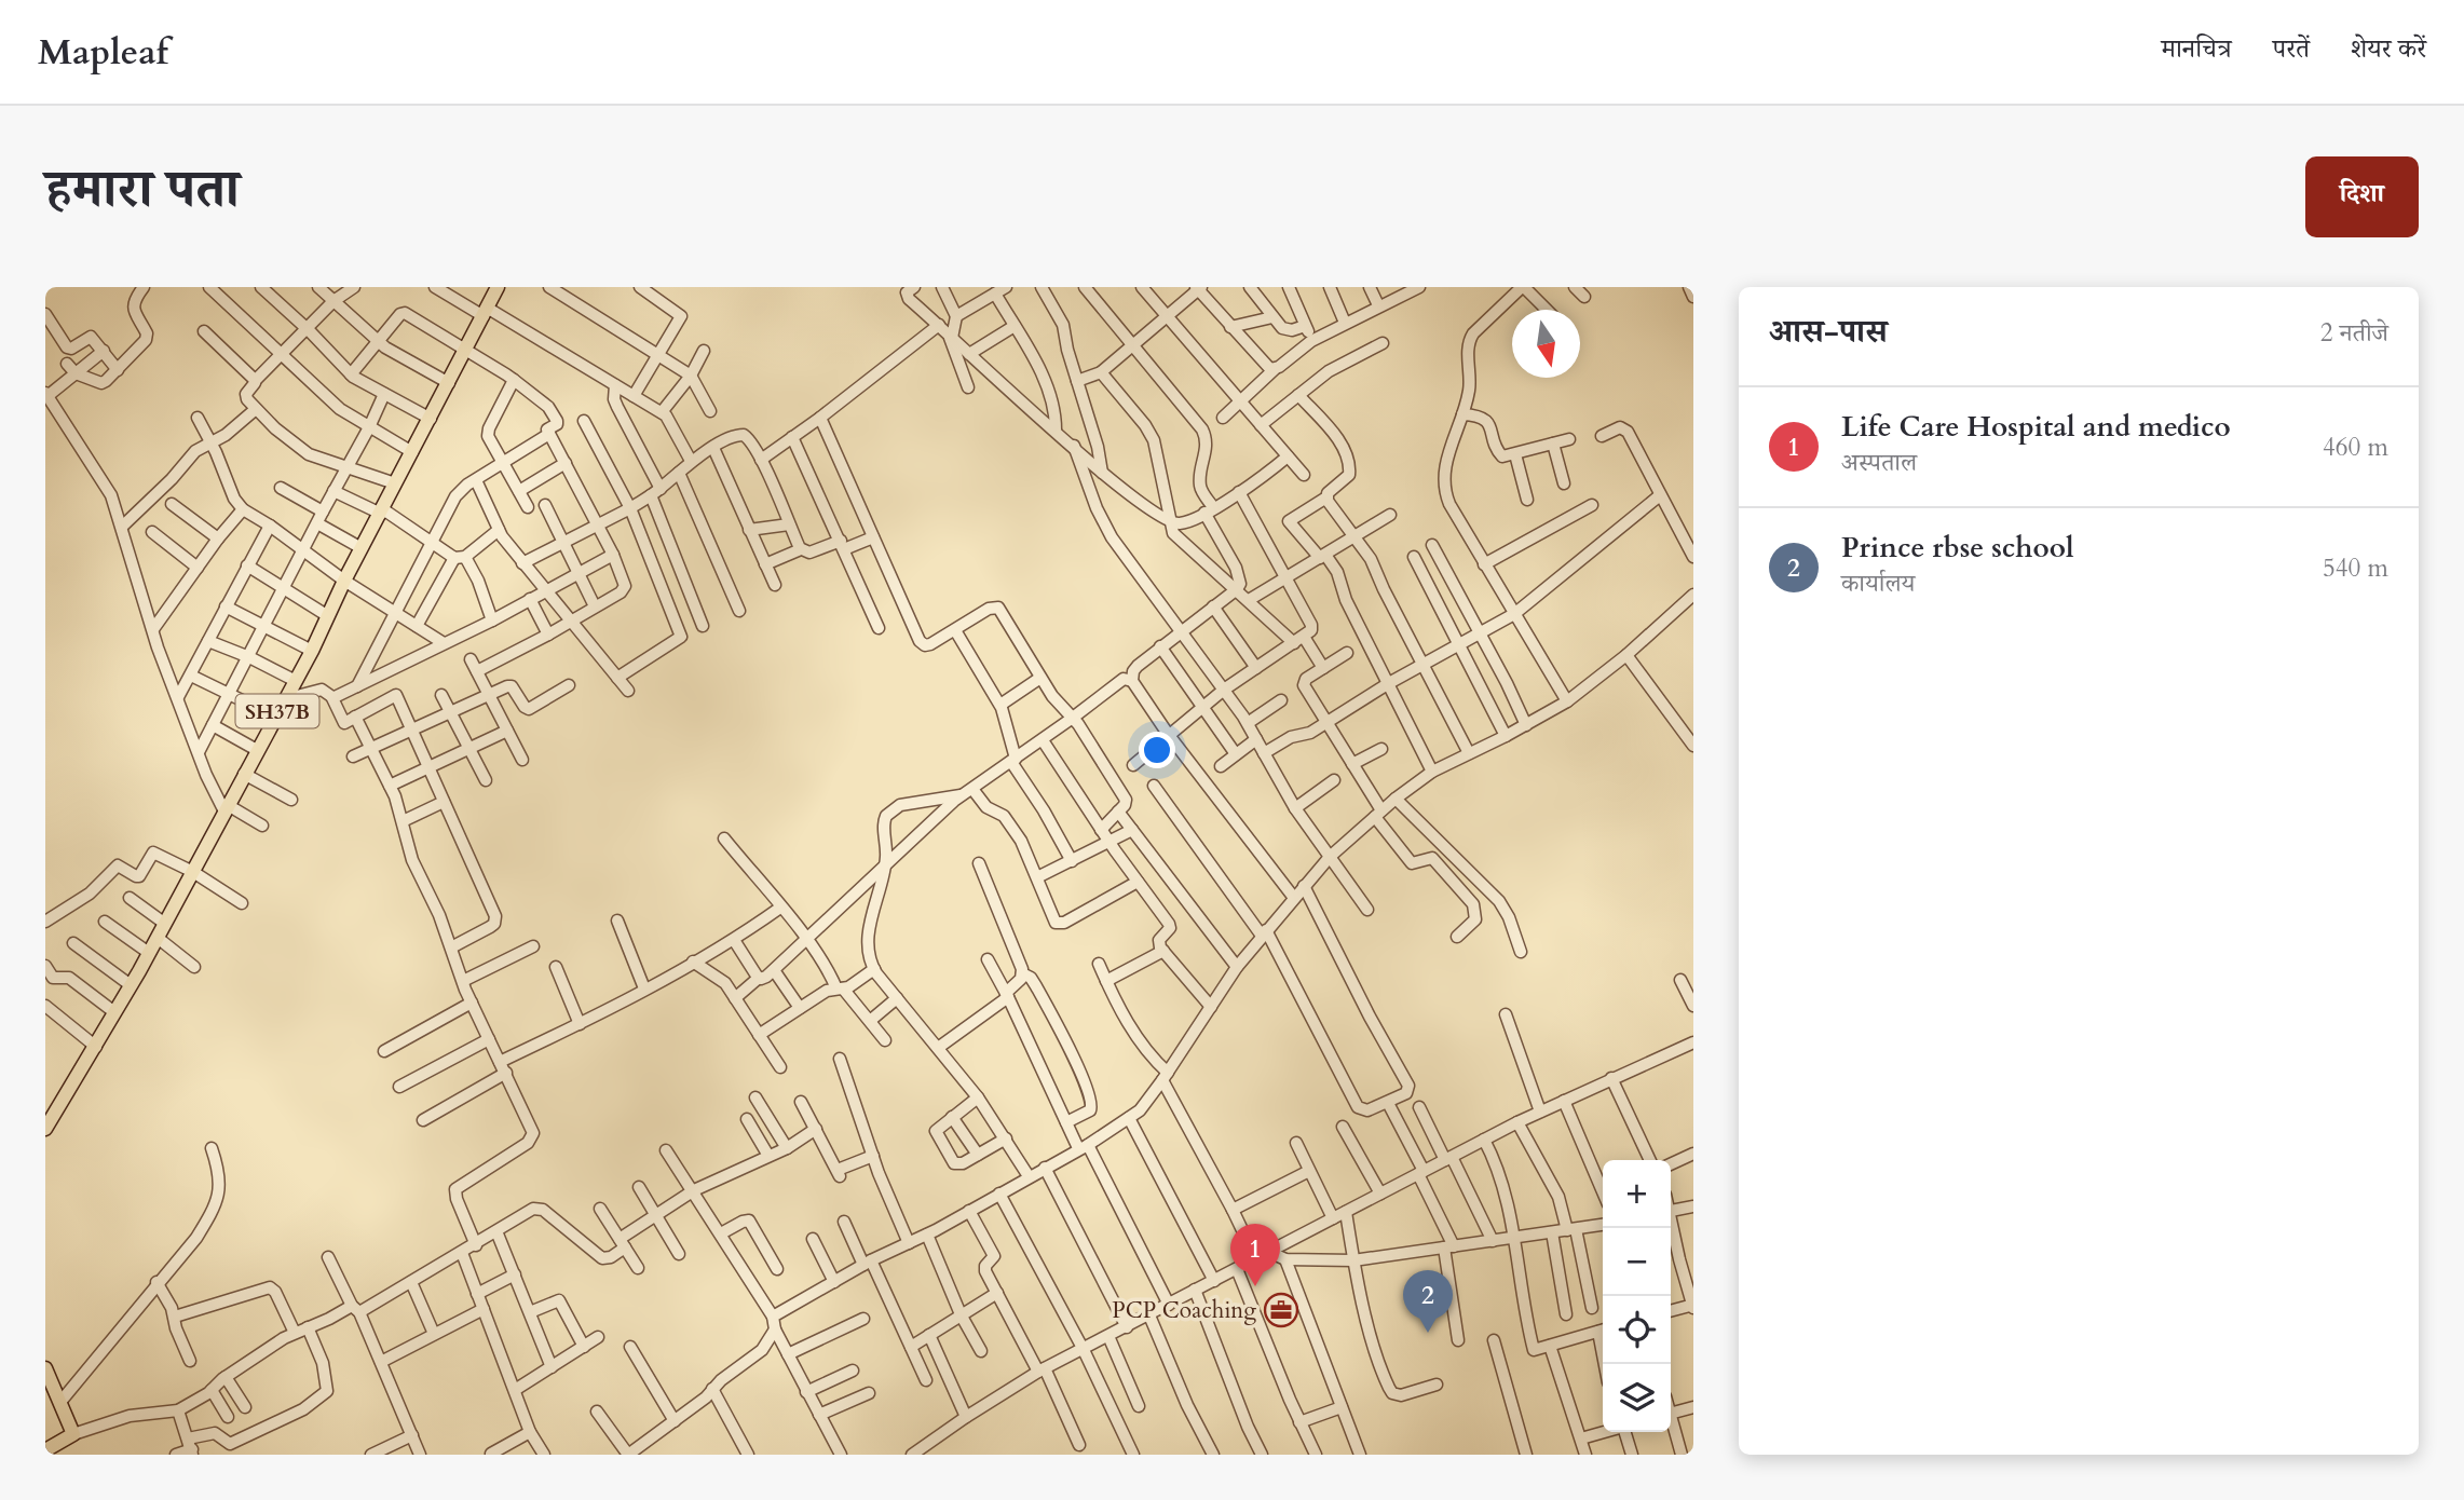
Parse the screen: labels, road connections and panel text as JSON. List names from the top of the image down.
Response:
{
  "streets": {
    "main road": ["SH37B"]
  },
  "places": {
    "office": ["PCP Coaching"]
  },
  "north": "bottom",
  "page": {
    "header": "Mapleaf",
    "nav": ["मानचित्र", "परतें", "शेयर करें"],
    "title": "हमारा पता",
    "buttons": "दिशा",
    "heading": ["आस-पास", "2 नतीजे"],
    "list": [
      {
        "mark": "1",
        "name": "Life Care Hospital and medico",
        "note": "अस्पताल",
        "value": "460 m"
      },
      {
        "mark": "2",
        "name": "Prince rbse school",
        "note": "कार्यालय",
        "value": "540 m"
      }
    ],
    "map_buttons": ["+", "−"],
    "pins": ["1", "2"]
  }
}
